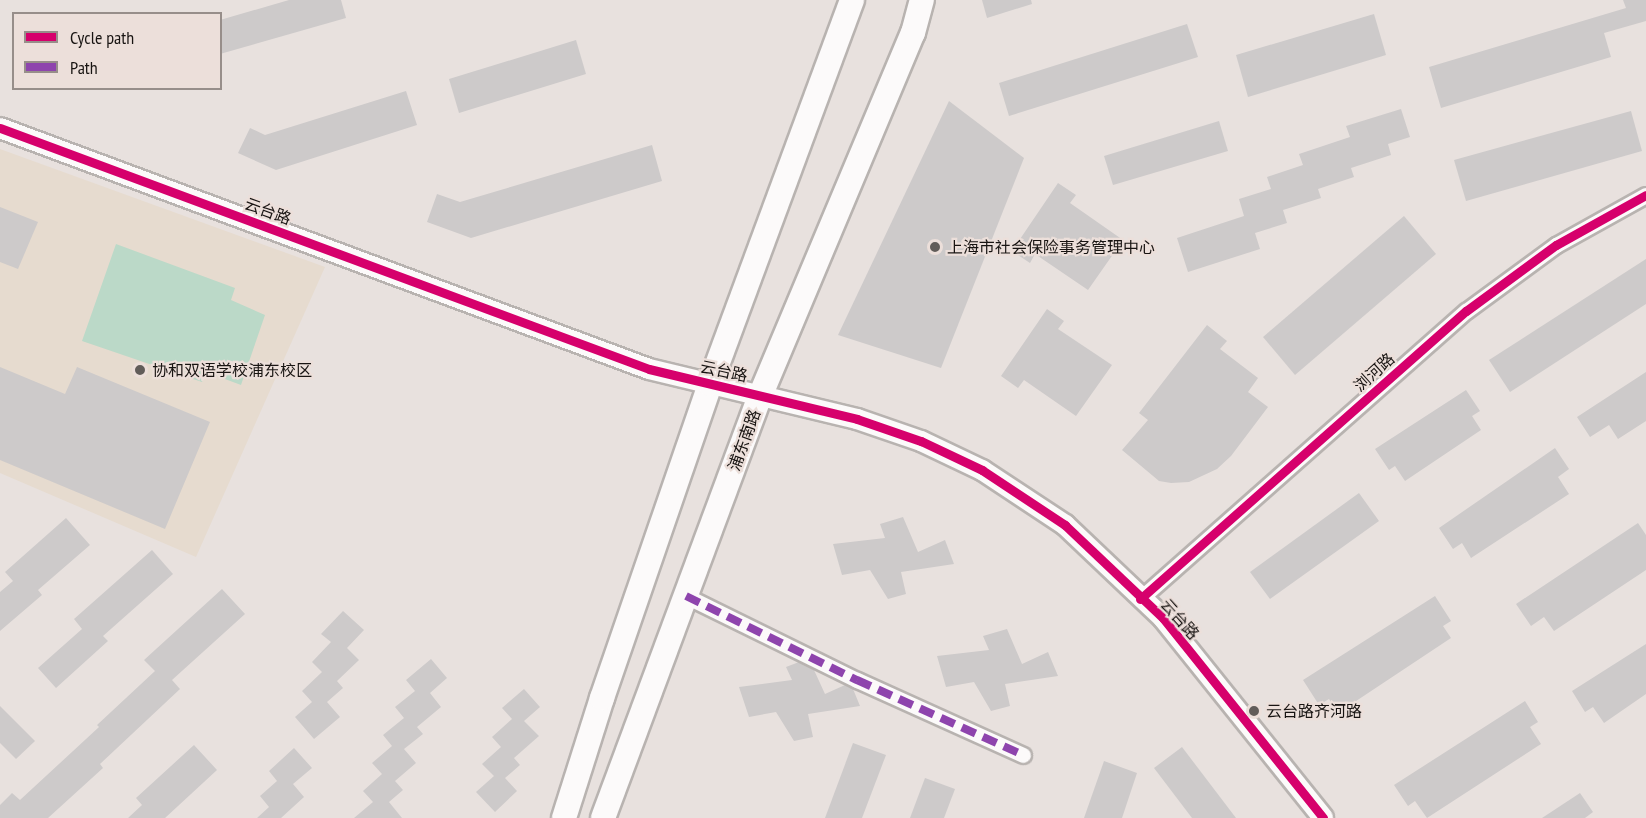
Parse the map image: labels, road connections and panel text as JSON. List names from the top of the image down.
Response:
{
  "streets": {
    "main road": ["浦东南路"],
    "street": ["云台路", "浏河路"]
  },
  "crossings": [
    ["云台路", "浏河路"],
    ["云台路", "浦东南路"]
  ],
  "places": ["上海市社会保险事务管理中心", "协和双语学校浦东校区", "云台路齐河路"],
  "legend": ["Cycle path", "Path"]
}
